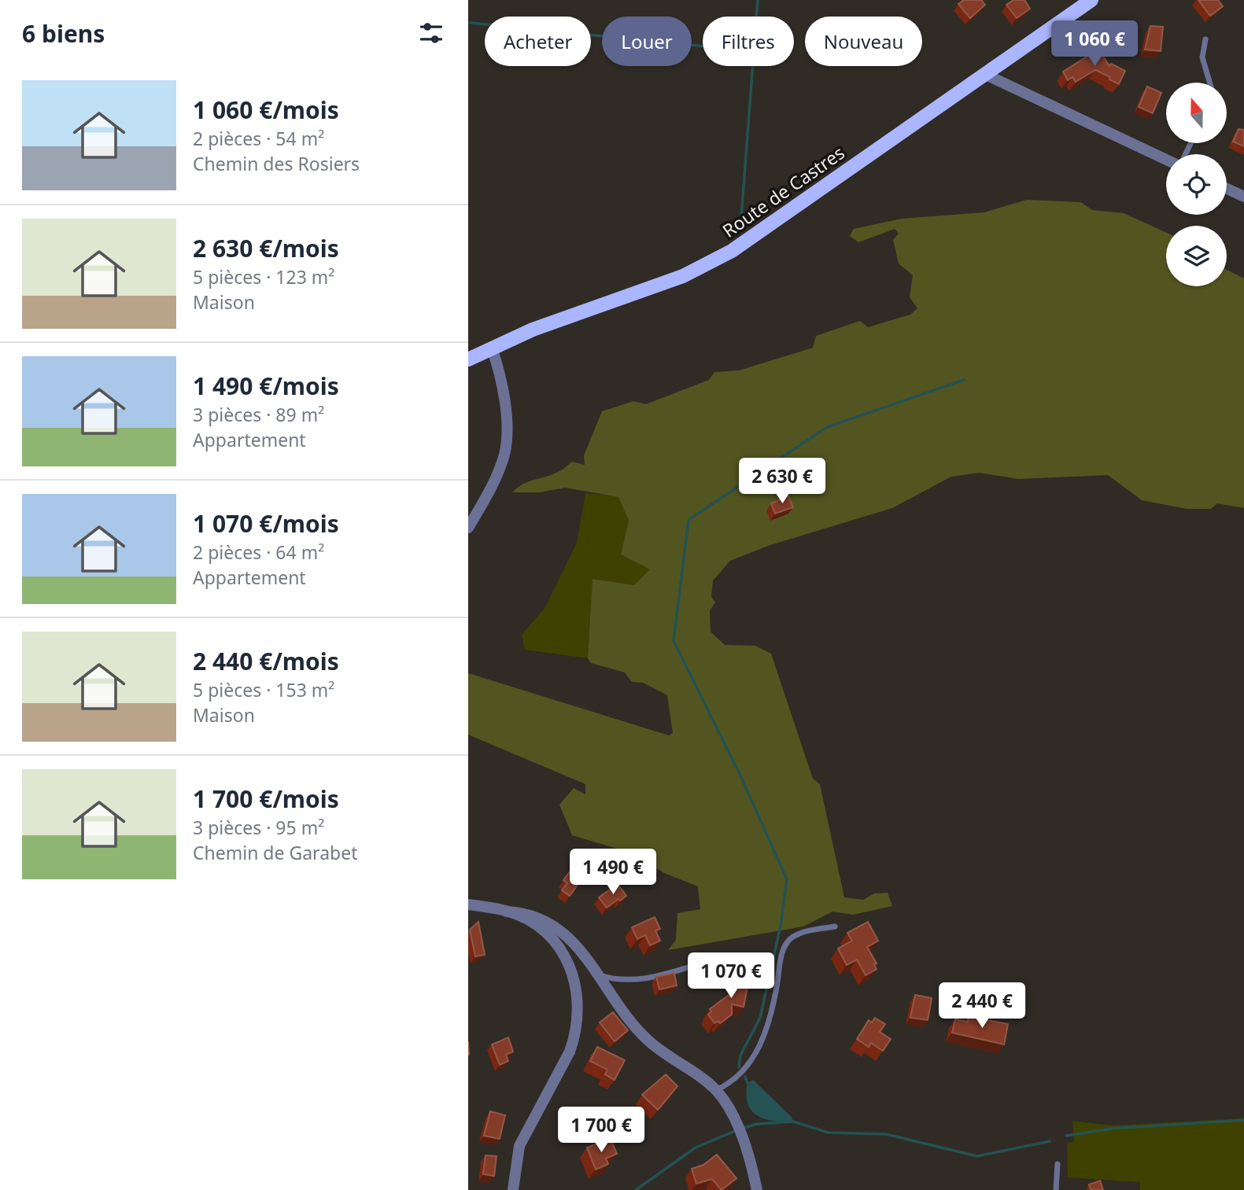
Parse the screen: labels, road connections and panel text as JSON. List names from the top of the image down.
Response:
{
  "streets": {
    "main road": ["Route de Castres"]
  },
  "north": "top",
  "page": {
    "heading": "6 biens",
    "chip": [
      "Acheter",
      "Louer",
      "Filtres",
      "Nouveau"
    ],
    "price": [
      "1 060 €",
      "2 630 €",
      "1 490 €",
      "1 070 €",
      "2 440 €",
      "1 700 €"
    ],
    "list": [
      {
        "name": "1 060 €/mois",
        "note": "2 pièces · 54 m² · Chemin des Rosiers"
      },
      {
        "name": "2 630 €/mois",
        "note": "5 pièces · 123 m² · Maison"
      },
      {
        "name": "1 490 €/mois",
        "note": "3 pièces · 89 m² · Appartement"
      },
      {
        "name": "1 070 €/mois",
        "note": "2 pièces · 64 m² · Appartement"
      },
      {
        "name": "2 440 €/mois",
        "note": "5 pièces · 153 m² · Maison"
      },
      {
        "name": "1 700 €/mois",
        "note": "3 pièces · 95 m² · Chemin de Garabet"
      }
    ]
  }
}
